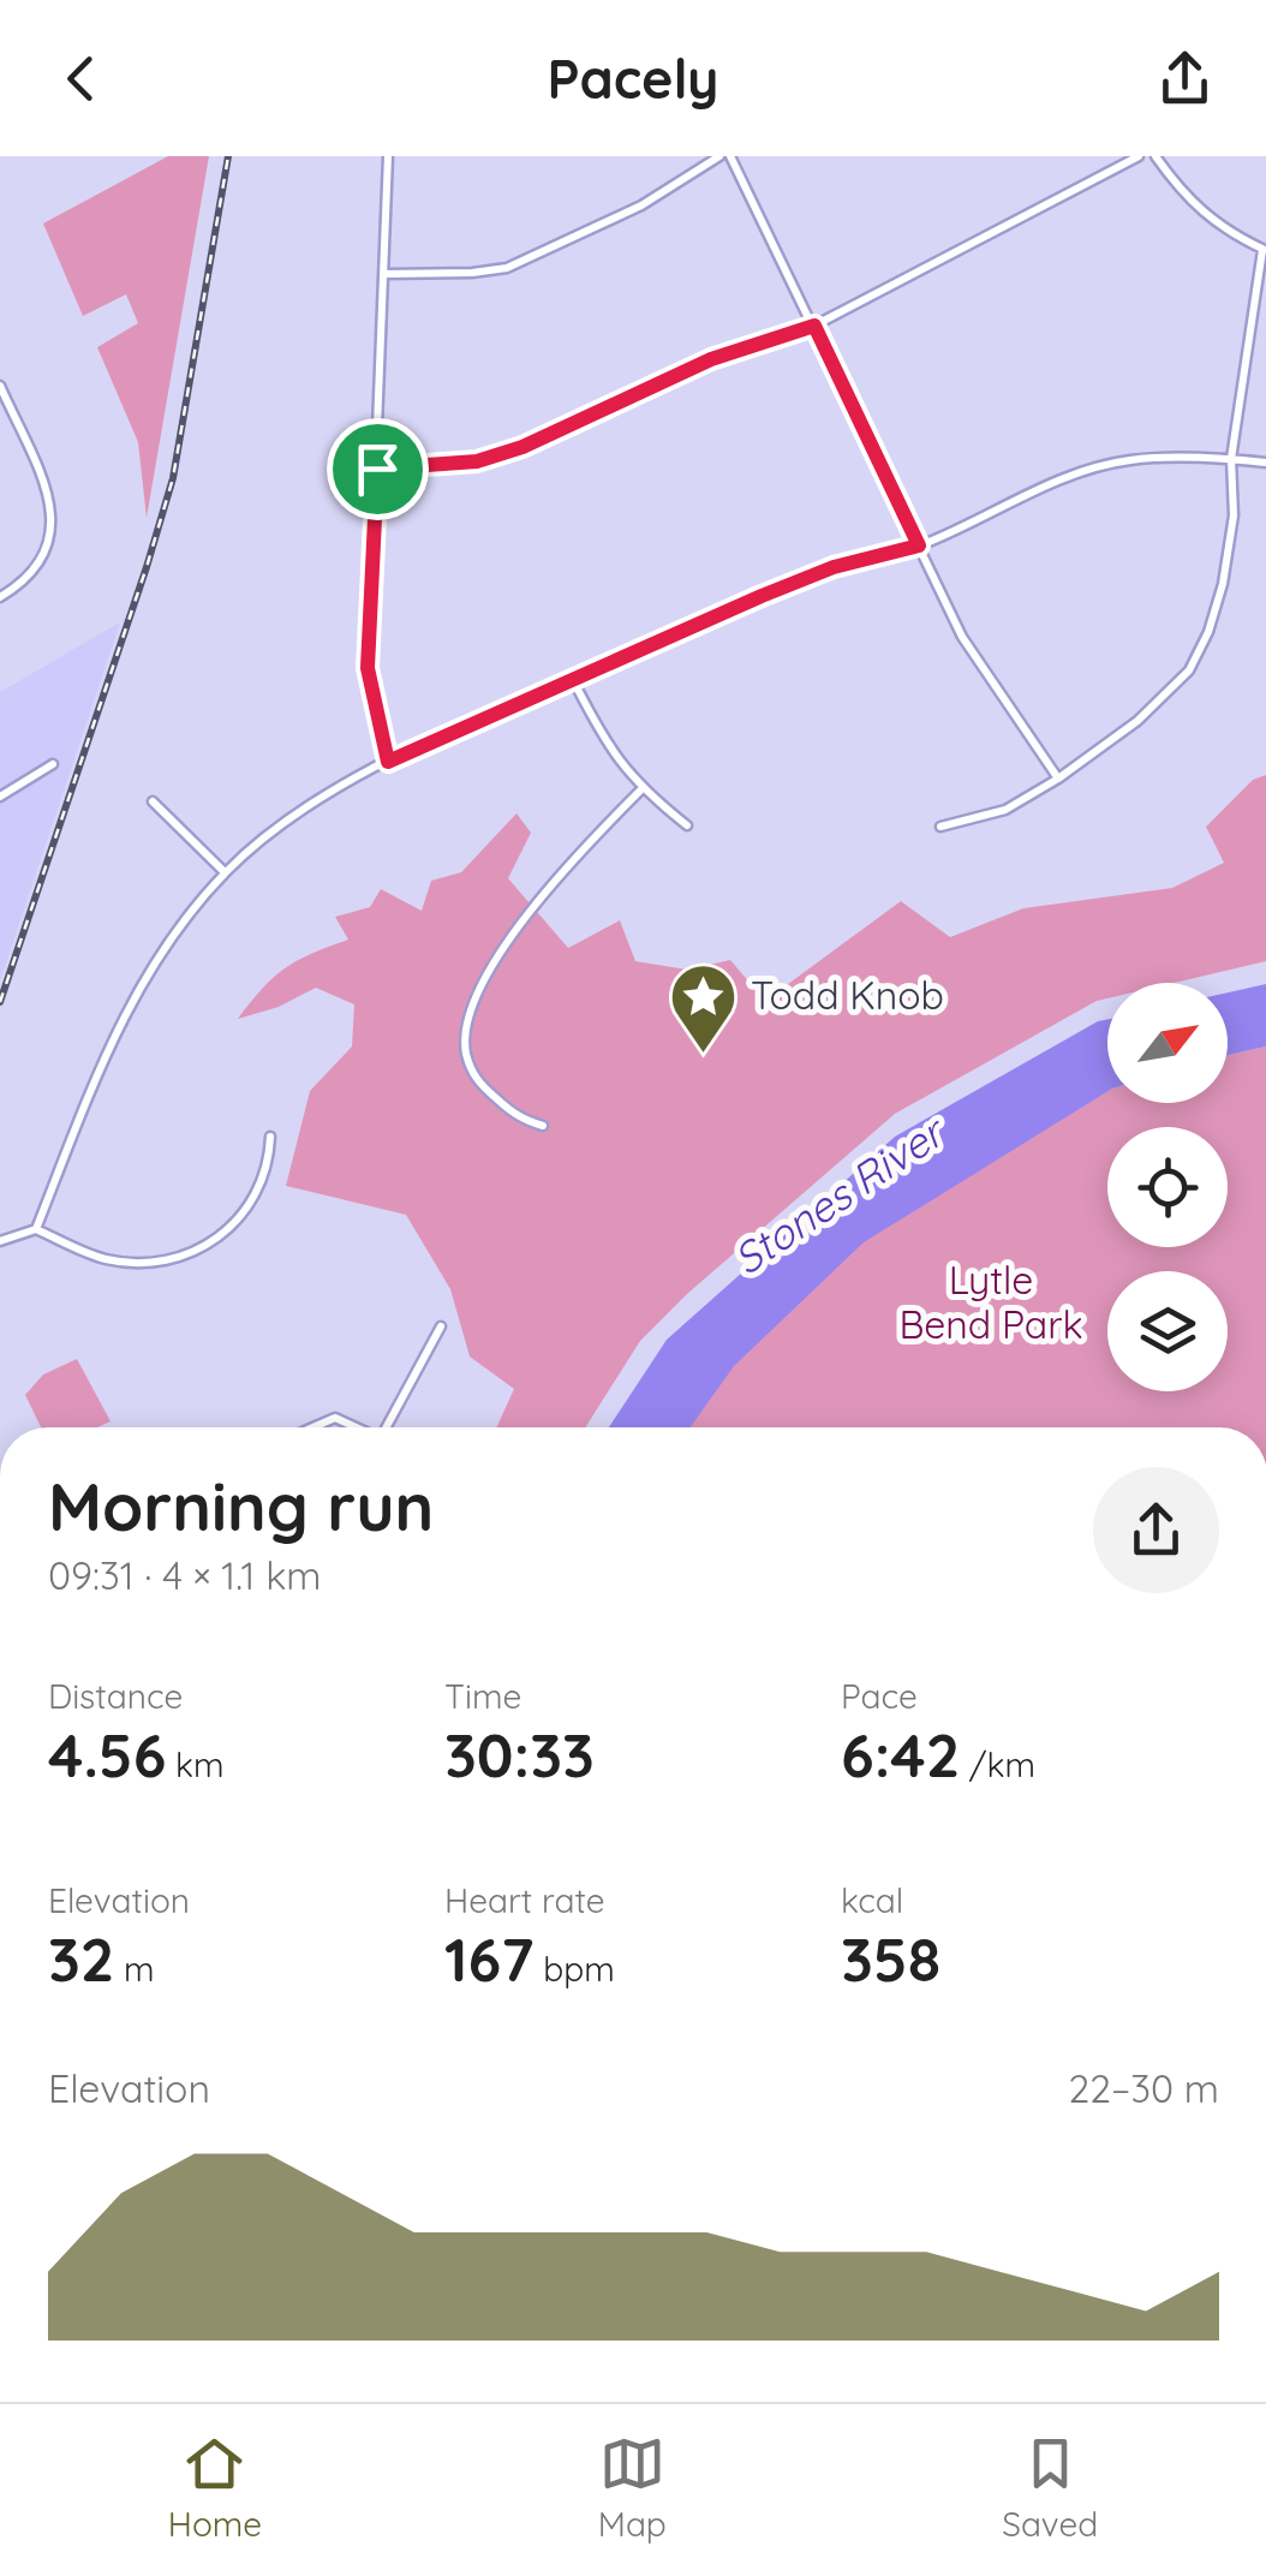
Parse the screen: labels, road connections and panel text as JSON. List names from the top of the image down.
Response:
{
  "water": ["Stones River"],
  "parks": ["Lytle Bend Park"],
  "places": {
    "place": ["Todd Knob"]
  },
  "north": "top right",
  "page": {
    "header": "Pacely",
    "heading": ["Morning run", "09:31 · 4 × 1.1 km"],
    "stats": [
      ["Distance", "4.56 km"],
      ["Time", "30:33"],
      ["Pace", "6:42 /km"],
      ["Elevation", "32 m"],
      ["Heart rate", "167 bpm"],
      ["kcal", "358"]
    ],
    "chart": ["Elevation", "22–30 m"],
    "tabs": ["Home", "Map", "Saved"]
  }
}
